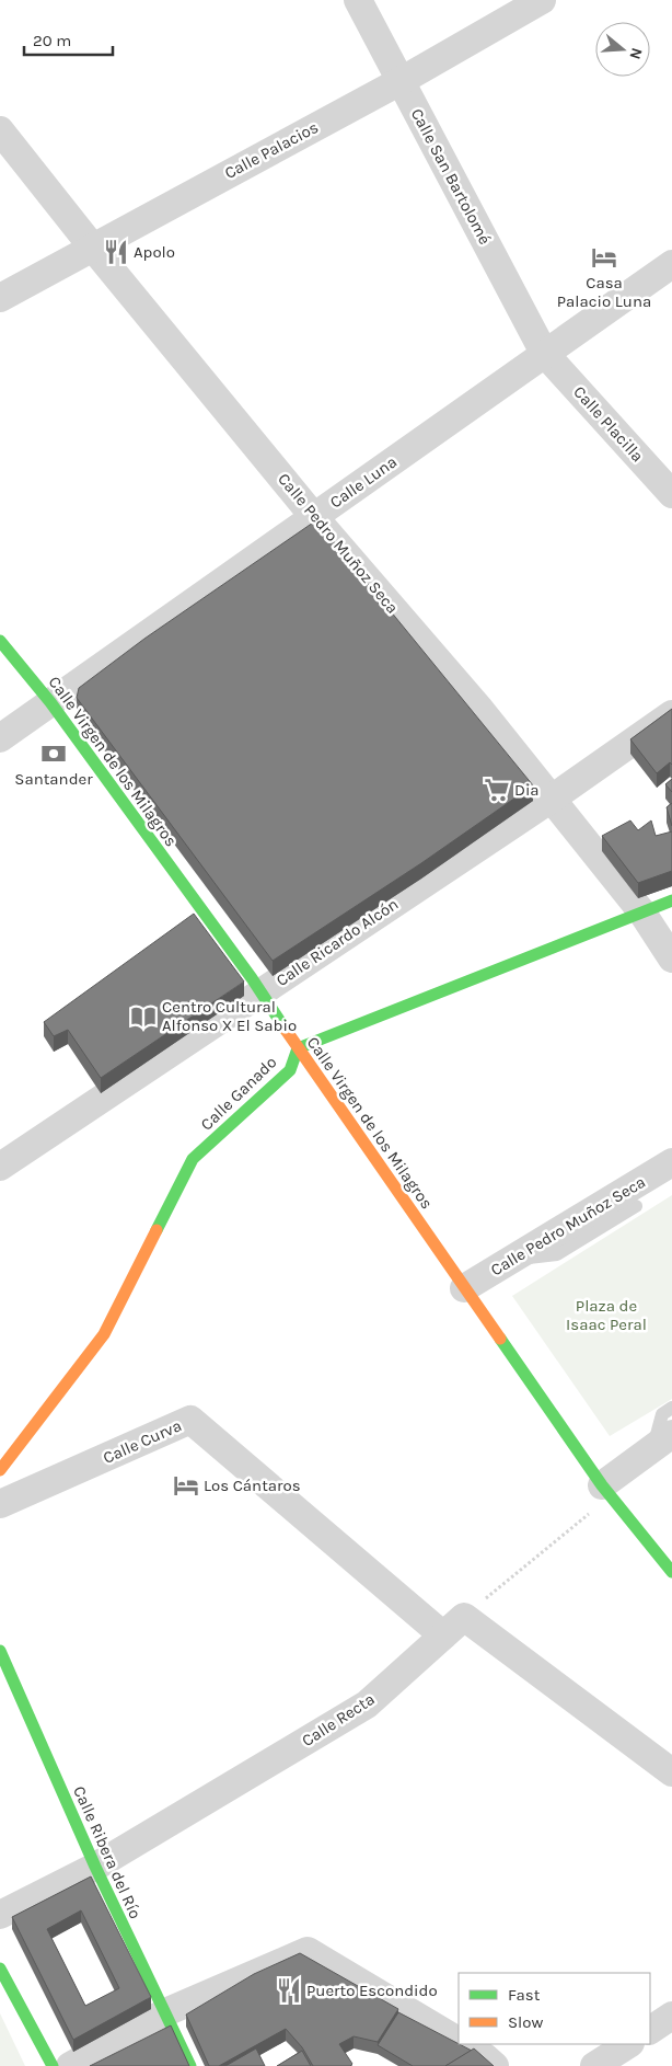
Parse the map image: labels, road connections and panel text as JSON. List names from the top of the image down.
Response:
{
  "streets": {
    "street": [
      "Calle Palacios",
      "Calle San Bartolomé",
      "Calle Placilla",
      "Calle Luna",
      "Calle Pedro Muñoz Seca",
      "Calle Virgen de los Milagros",
      "Calle Ricardo Alcón",
      "Calle Ganado",
      "Calle Curva",
      "Calle Recta",
      "Calle Ribera del Río"
    ]
  },
  "crossings": [
    ["Calle Palacios", "Calle San Bartolomé"],
    ["Calle Palacios", "Calle Pedro Muñoz Seca"],
    ["Calle San Bartolomé", "Calle Placilla"],
    ["Calle San Bartolomé", "Calle Luna"],
    ["Calle Placilla", "Calle Luna"],
    ["Calle Luna", "Calle Pedro Muñoz Seca"],
    ["Calle Luna", "Calle Virgen de los Milagros"],
    ["Calle Pedro Muñoz Seca", "Calle Virgen de los Milagros"],
    ["Calle Pedro Muñoz Seca", "Calle Ricardo Alcón"],
    ["Calle Virgen de los Milagros", "Calle Ricardo Alcón"],
    ["Calle Virgen de los Milagros", "Calle Ganado"],
    ["Calle Curva", "Calle Recta"],
    ["Calle Recta", "Calle Ribera del Río"]
  ],
  "parks": ["Plaza de Isaac Peral"],
  "places": {
    "restaurant": ["Apolo", "Puerto Escondido"],
    "hotel": ["Casa Palacio Luna", "Los Cántaros"],
    "bank": ["Santander"],
    "supermarket": ["Dia"],
    "library": ["Centro Cultural Alfonso X El Sabio"]
  },
  "legend": ["Fast", "Slow"],
  "scale_bar": "20 m",
  "north": "right"
}
